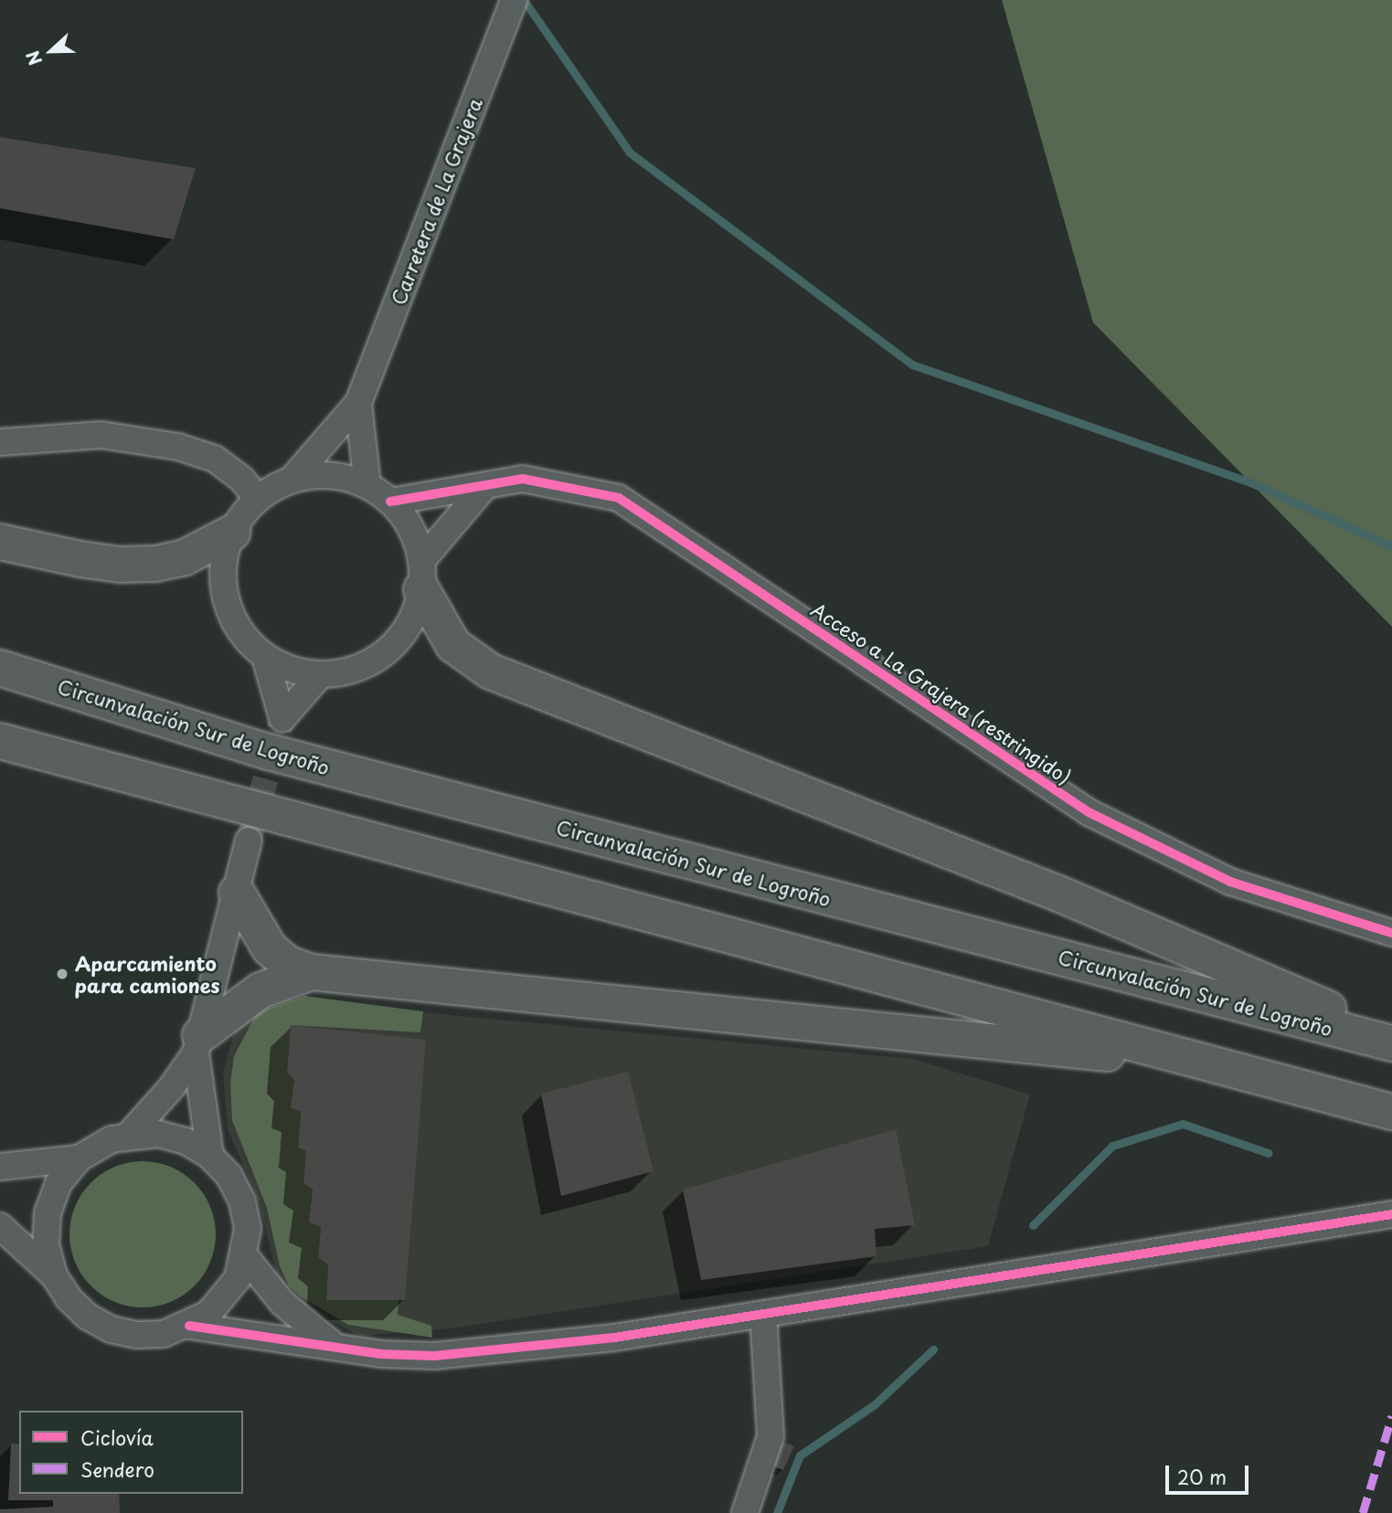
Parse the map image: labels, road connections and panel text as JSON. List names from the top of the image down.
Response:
{
  "streets": {
    "highway": ["Circunvalación Sur de Logroño"],
    "street": ["Carretera de La Grajera", "Acceso a La Grajera (restringido)"]
  },
  "crossings": [
    ["Carretera de La Grajera", "Acceso a La Grajera (restringido)"]
  ],
  "places": ["Aparcamiento para camiones"],
  "legend": ["Ciclovía", "Sendero"],
  "scale_bar": "20 m",
  "north": "left"
}
